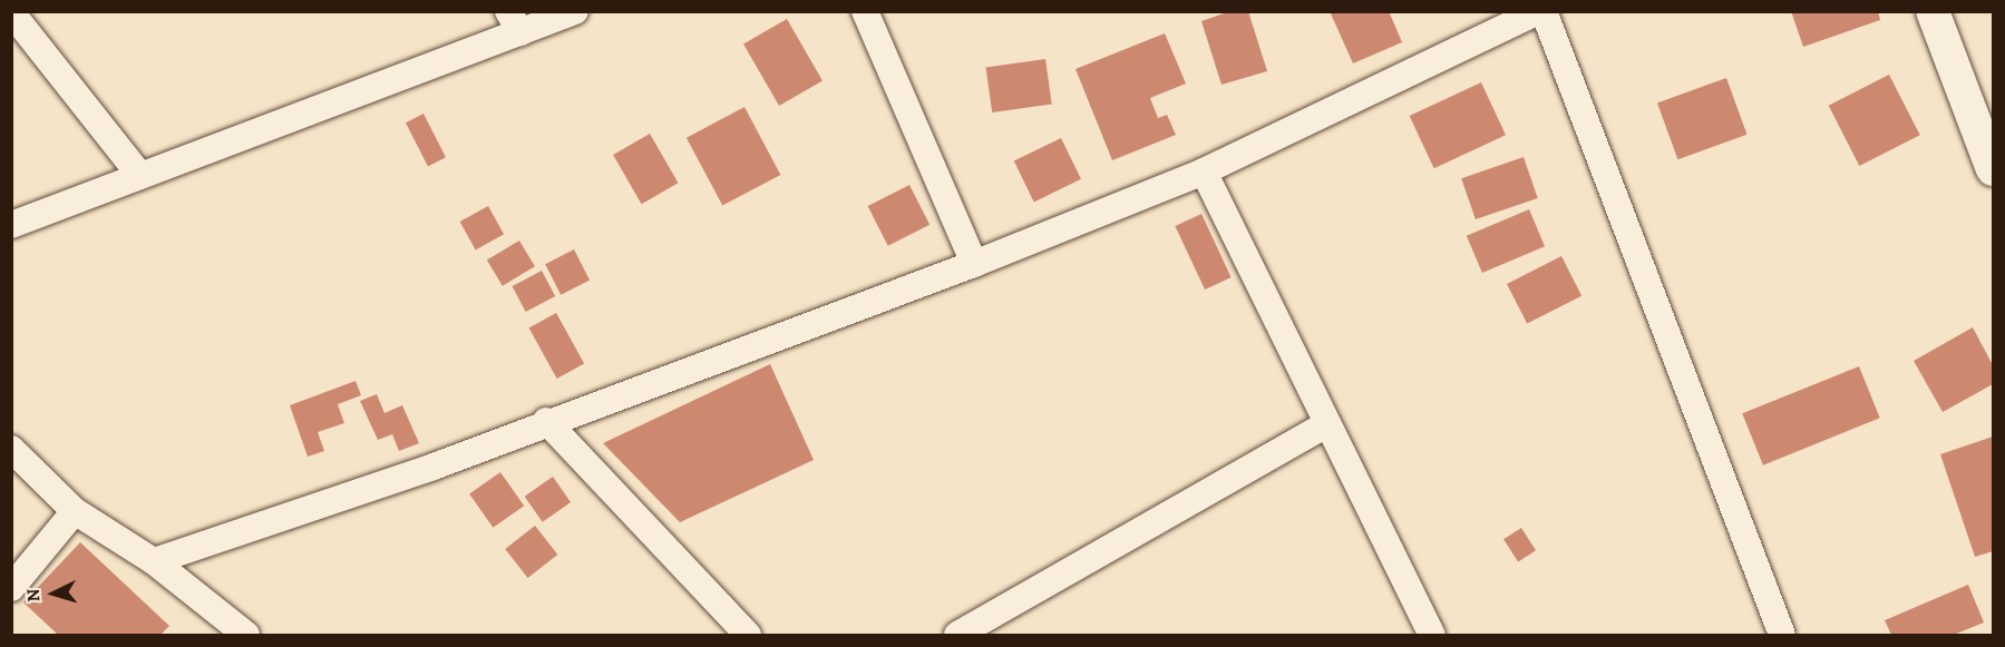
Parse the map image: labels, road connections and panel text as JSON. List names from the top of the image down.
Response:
{
  "north": "left"
}
